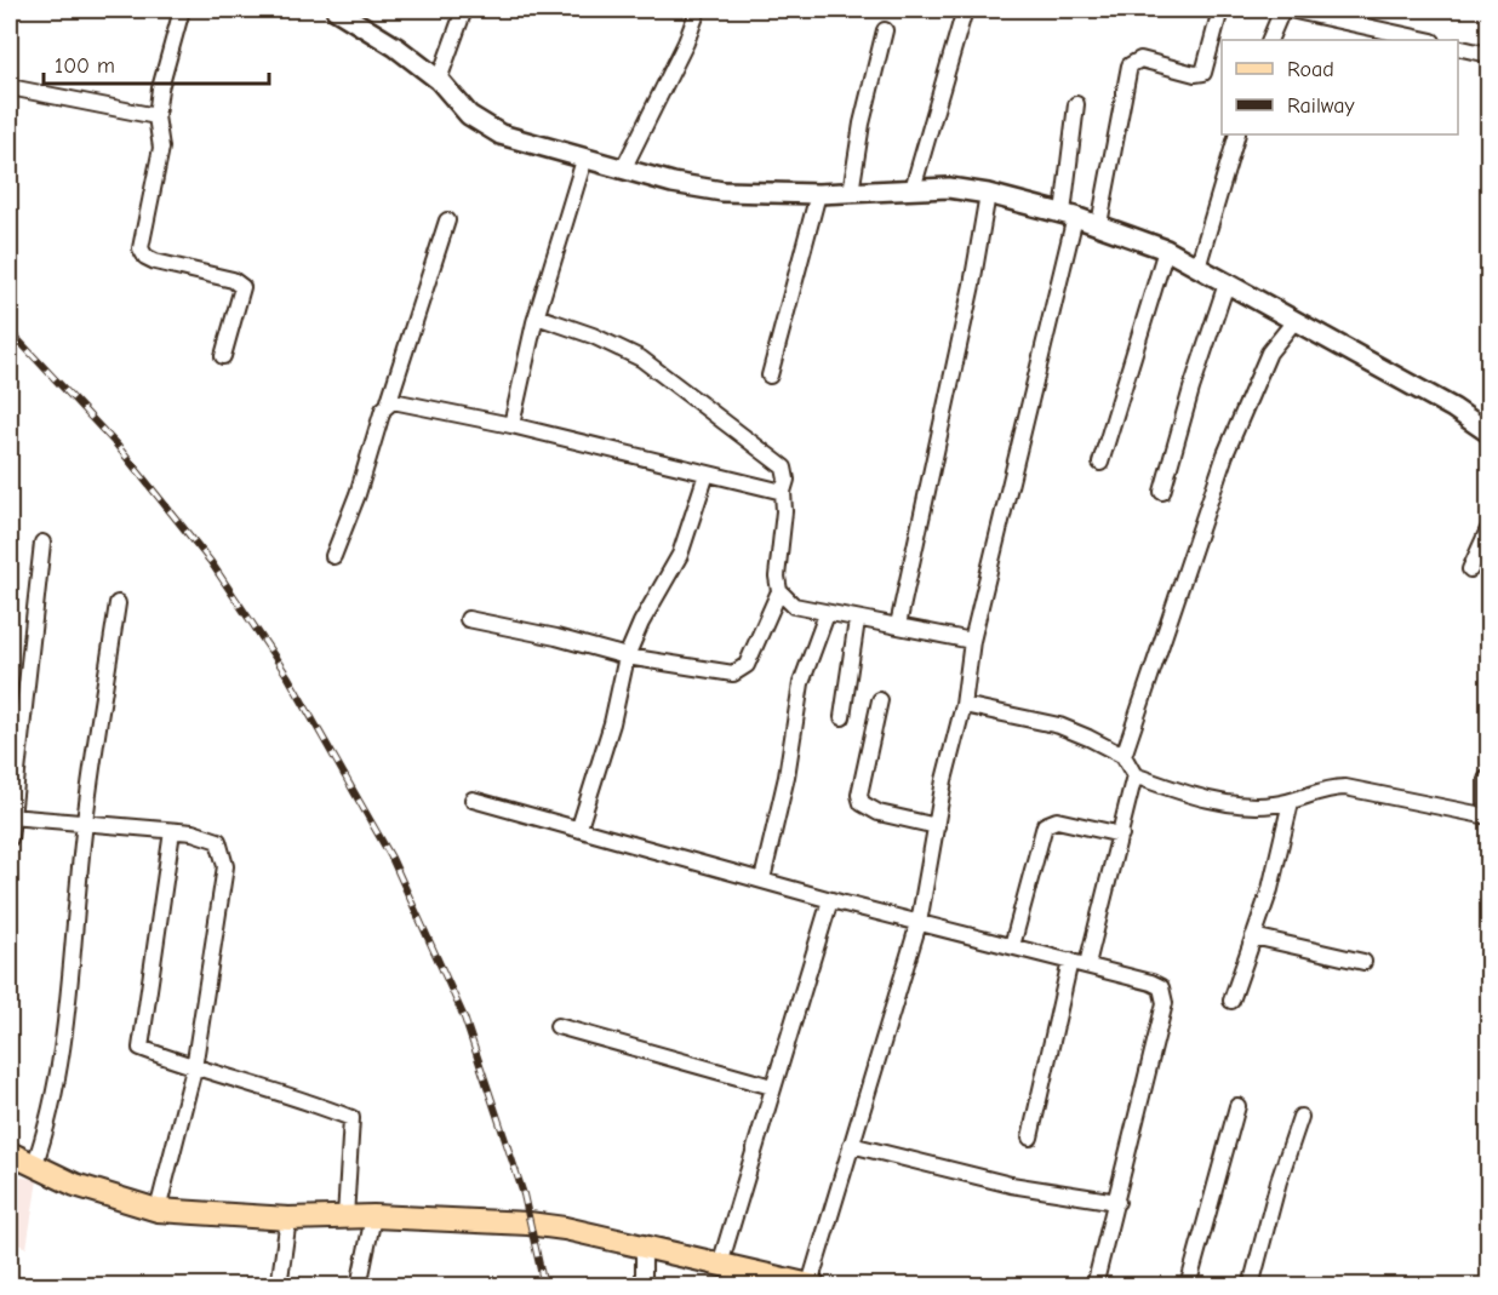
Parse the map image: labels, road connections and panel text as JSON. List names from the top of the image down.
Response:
{
  "legend": ["Road", "Railway"],
  "scale_bar": "100 m"
}
